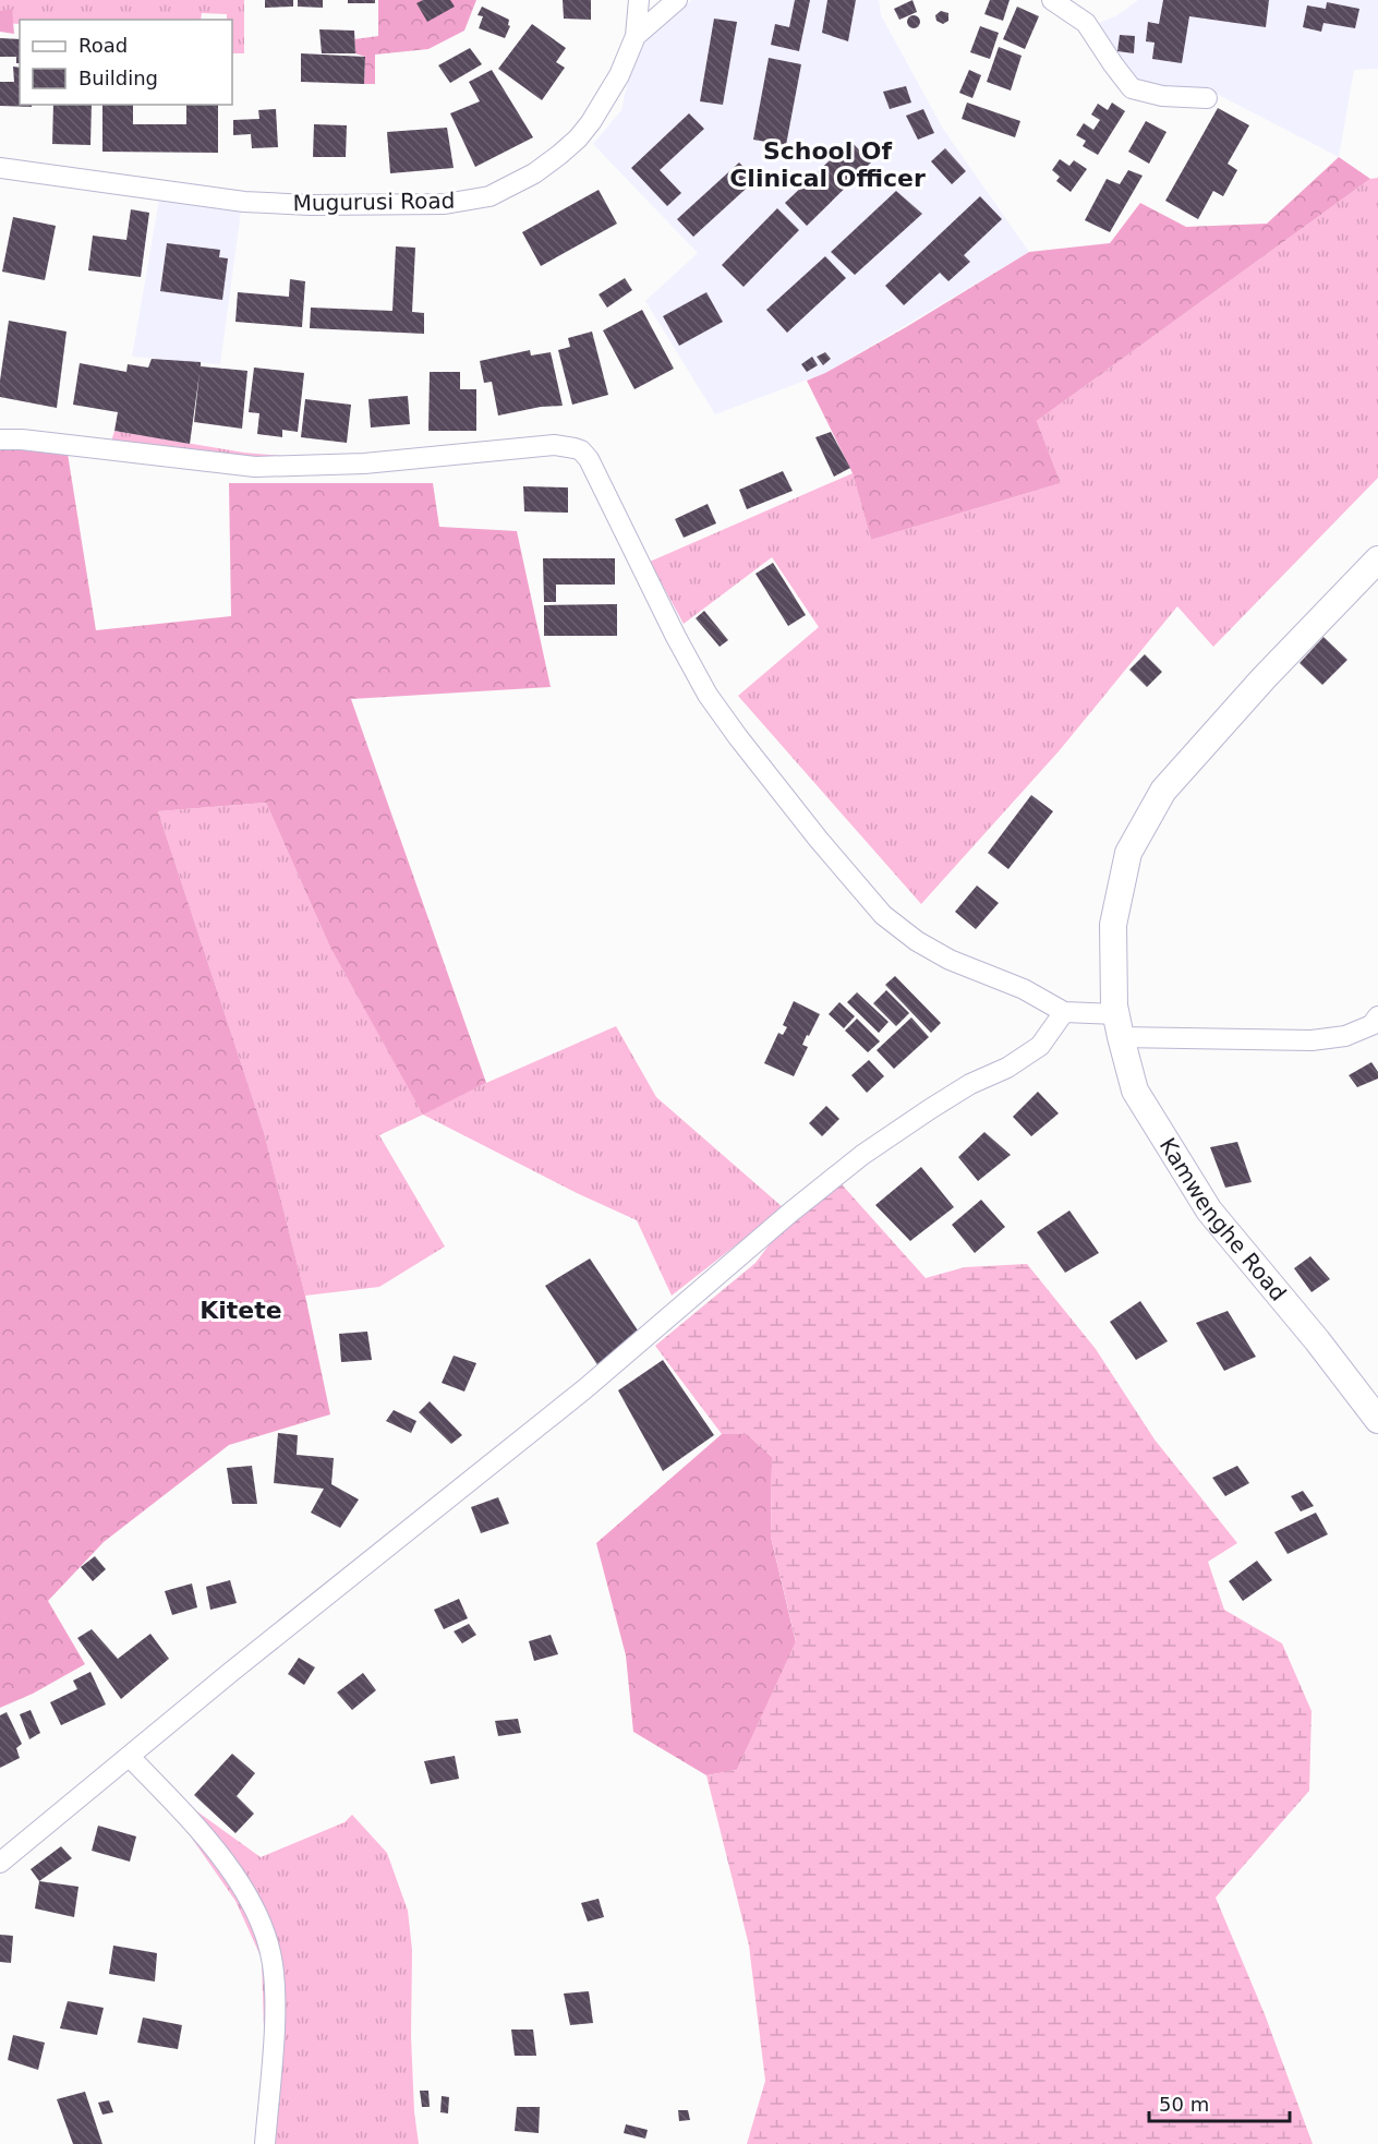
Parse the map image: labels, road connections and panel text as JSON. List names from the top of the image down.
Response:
{
  "streets": {
    "main road": ["Kamwenghe Road"],
    "street": ["Mugurusi Road"]
  },
  "districts": ["School Of Clinical Officer", "Kitete"],
  "legend": ["Road", "Building"],
  "scale_bar": "50 m"
}
